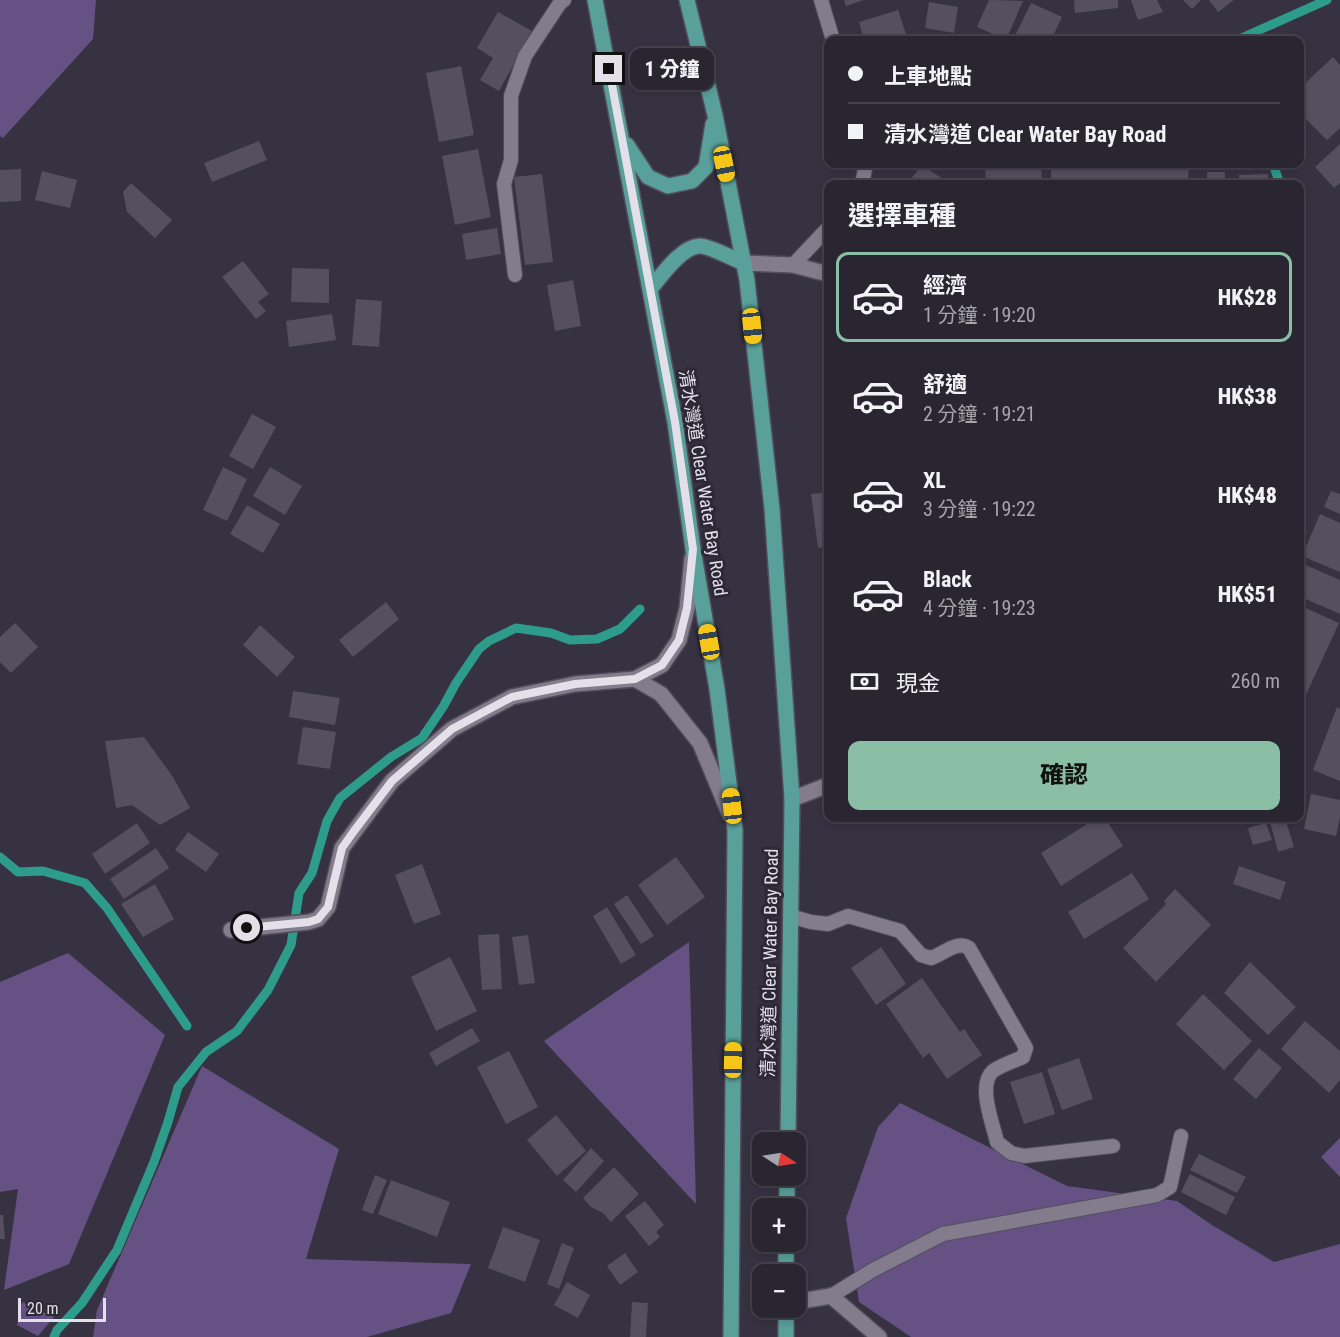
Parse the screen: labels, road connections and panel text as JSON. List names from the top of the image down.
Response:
{
  "streets": {
    "main road": ["清水灣道 Clear Water Bay Road"]
  },
  "scale_bar": "20 m",
  "north": "right",
  "page": {
    "banner": ["上車地點", "清水灣道 Clear Water Bay Road"],
    "bubble": "1 分鐘",
    "heading": "選擇車種",
    "list": [
      {
        "name": "經濟",
        "note": "1 分鐘 · 19:20",
        "value": "HK$28"
      },
      {
        "name": "舒適",
        "note": "2 分鐘 · 19:21",
        "value": "HK$38"
      },
      {
        "name": "XL",
        "note": "3 分鐘 · 19:22",
        "value": "HK$48"
      },
      {
        "name": "Black",
        "note": "4 分鐘 · 19:23",
        "value": "HK$51"
      }
    ],
    "pay": ["現金", "260 m"],
    "buttons": "確認",
    "map_buttons": ["+", "−"],
    "scale": "20 m"
  }
}
